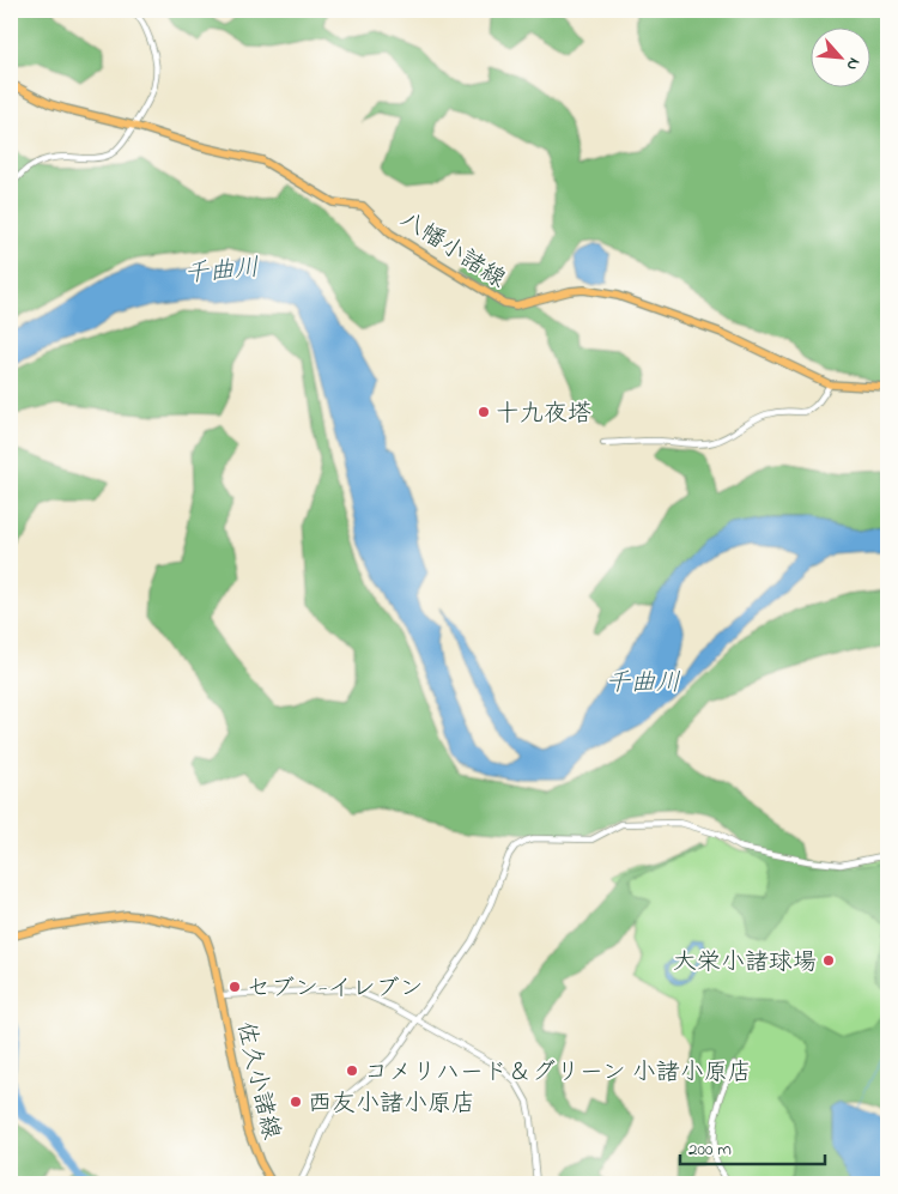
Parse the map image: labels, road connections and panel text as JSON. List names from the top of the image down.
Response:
{
  "streets": {
    "main road": ["八幡小諸線", "佐久小諸線"]
  },
  "water": ["千曲川"],
  "places": [
    "十九夜塔",
    "大栄小諸球場",
    "セブン-イレブン",
    "コメリハード＆グリーン 小諸小原店",
    "西友小諸小原店"
  ],
  "scale_bar": "200 m",
  "north": "bottom right"
}
